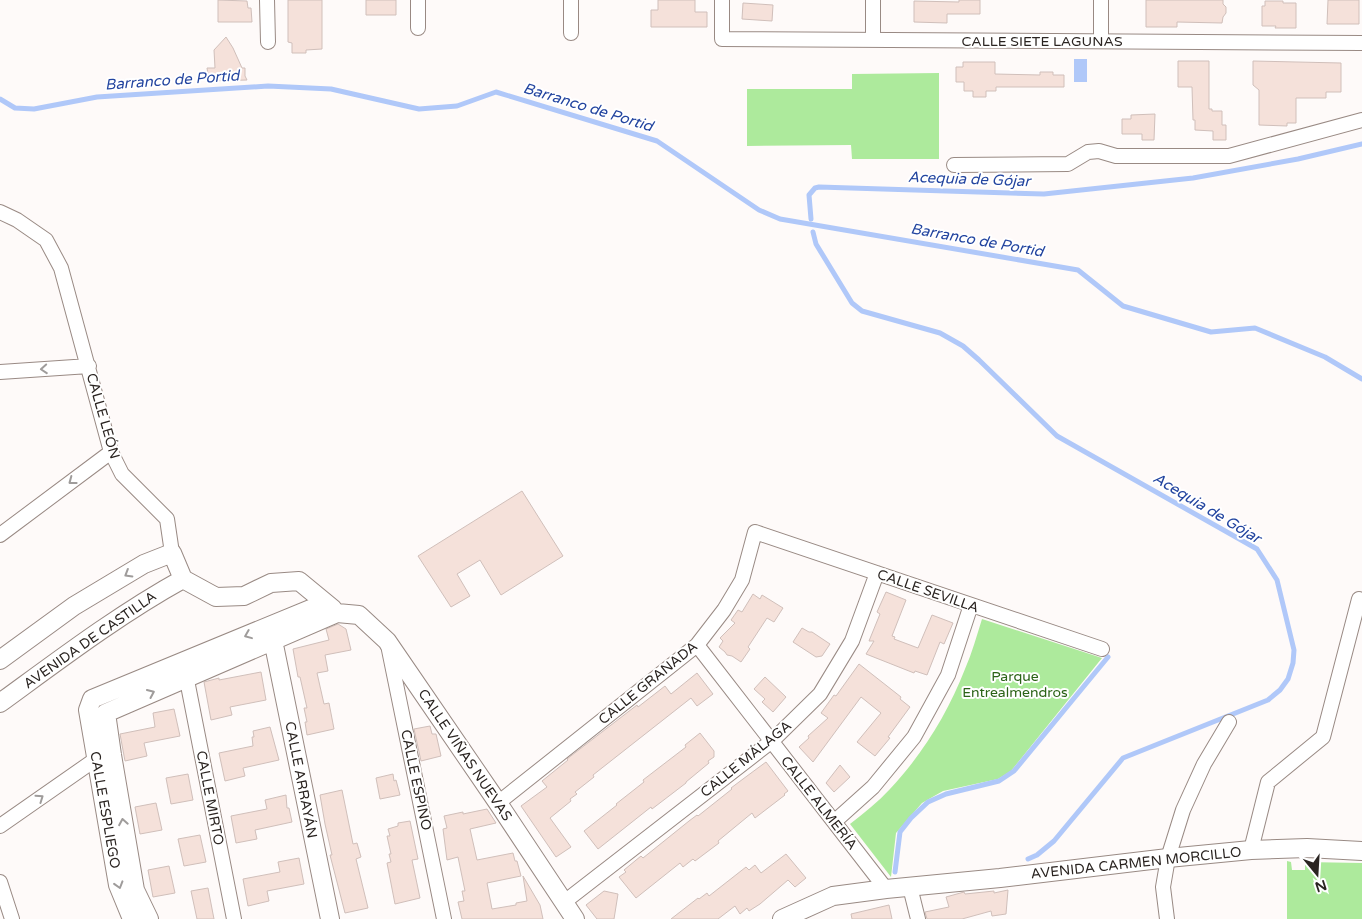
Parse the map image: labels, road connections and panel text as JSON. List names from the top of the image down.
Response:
{
  "streets": {
    "street": [
      "CALLE SIETE LAGUNAS",
      "CALLE LEÓN",
      "CALLE SEVILLA",
      "AVENIDA DE CASTILLA",
      "CALLE GRANADA",
      "CALLE VIÑAS NUEVAS",
      "CALLE MÁLAGA",
      "CALLE ARRAYÁN",
      "CALLE ESPINO",
      "CALLE MIRTO",
      "CALLE ALMERÍA",
      "CALLE ESPLIEGO",
      "AVENIDA CARMEN MORCILLO"
    ]
  },
  "crossings": [
    ["CALLE LEÓN", "AVENIDA DE CASTILLA"],
    ["CALLE SEVILLA", "CALLE GRANADA"],
    ["CALLE SEVILLA", "CALLE MÁLAGA"],
    ["CALLE GRANADA", "CALLE VIÑAS NUEVAS"],
    ["CALLE GRANADA", "CALLE ALMERÍA"],
    ["CALLE VIÑAS NUEVAS", "CALLE MÁLAGA"],
    ["CALLE VIÑAS NUEVAS", "CALLE ESPINO"],
    ["CALLE MÁLAGA", "CALLE ALMERÍA"],
    ["CALLE MIRTO", "CALLE ESPLIEGO"],
    ["CALLE ALMERÍA", "AVENIDA CARMEN MORCILLO"]
  ],
  "water": ["Barranco de Portid", "Acequia de Gójar"],
  "parks": ["Parque Entrealmendros"],
  "north": "bottom"
}
